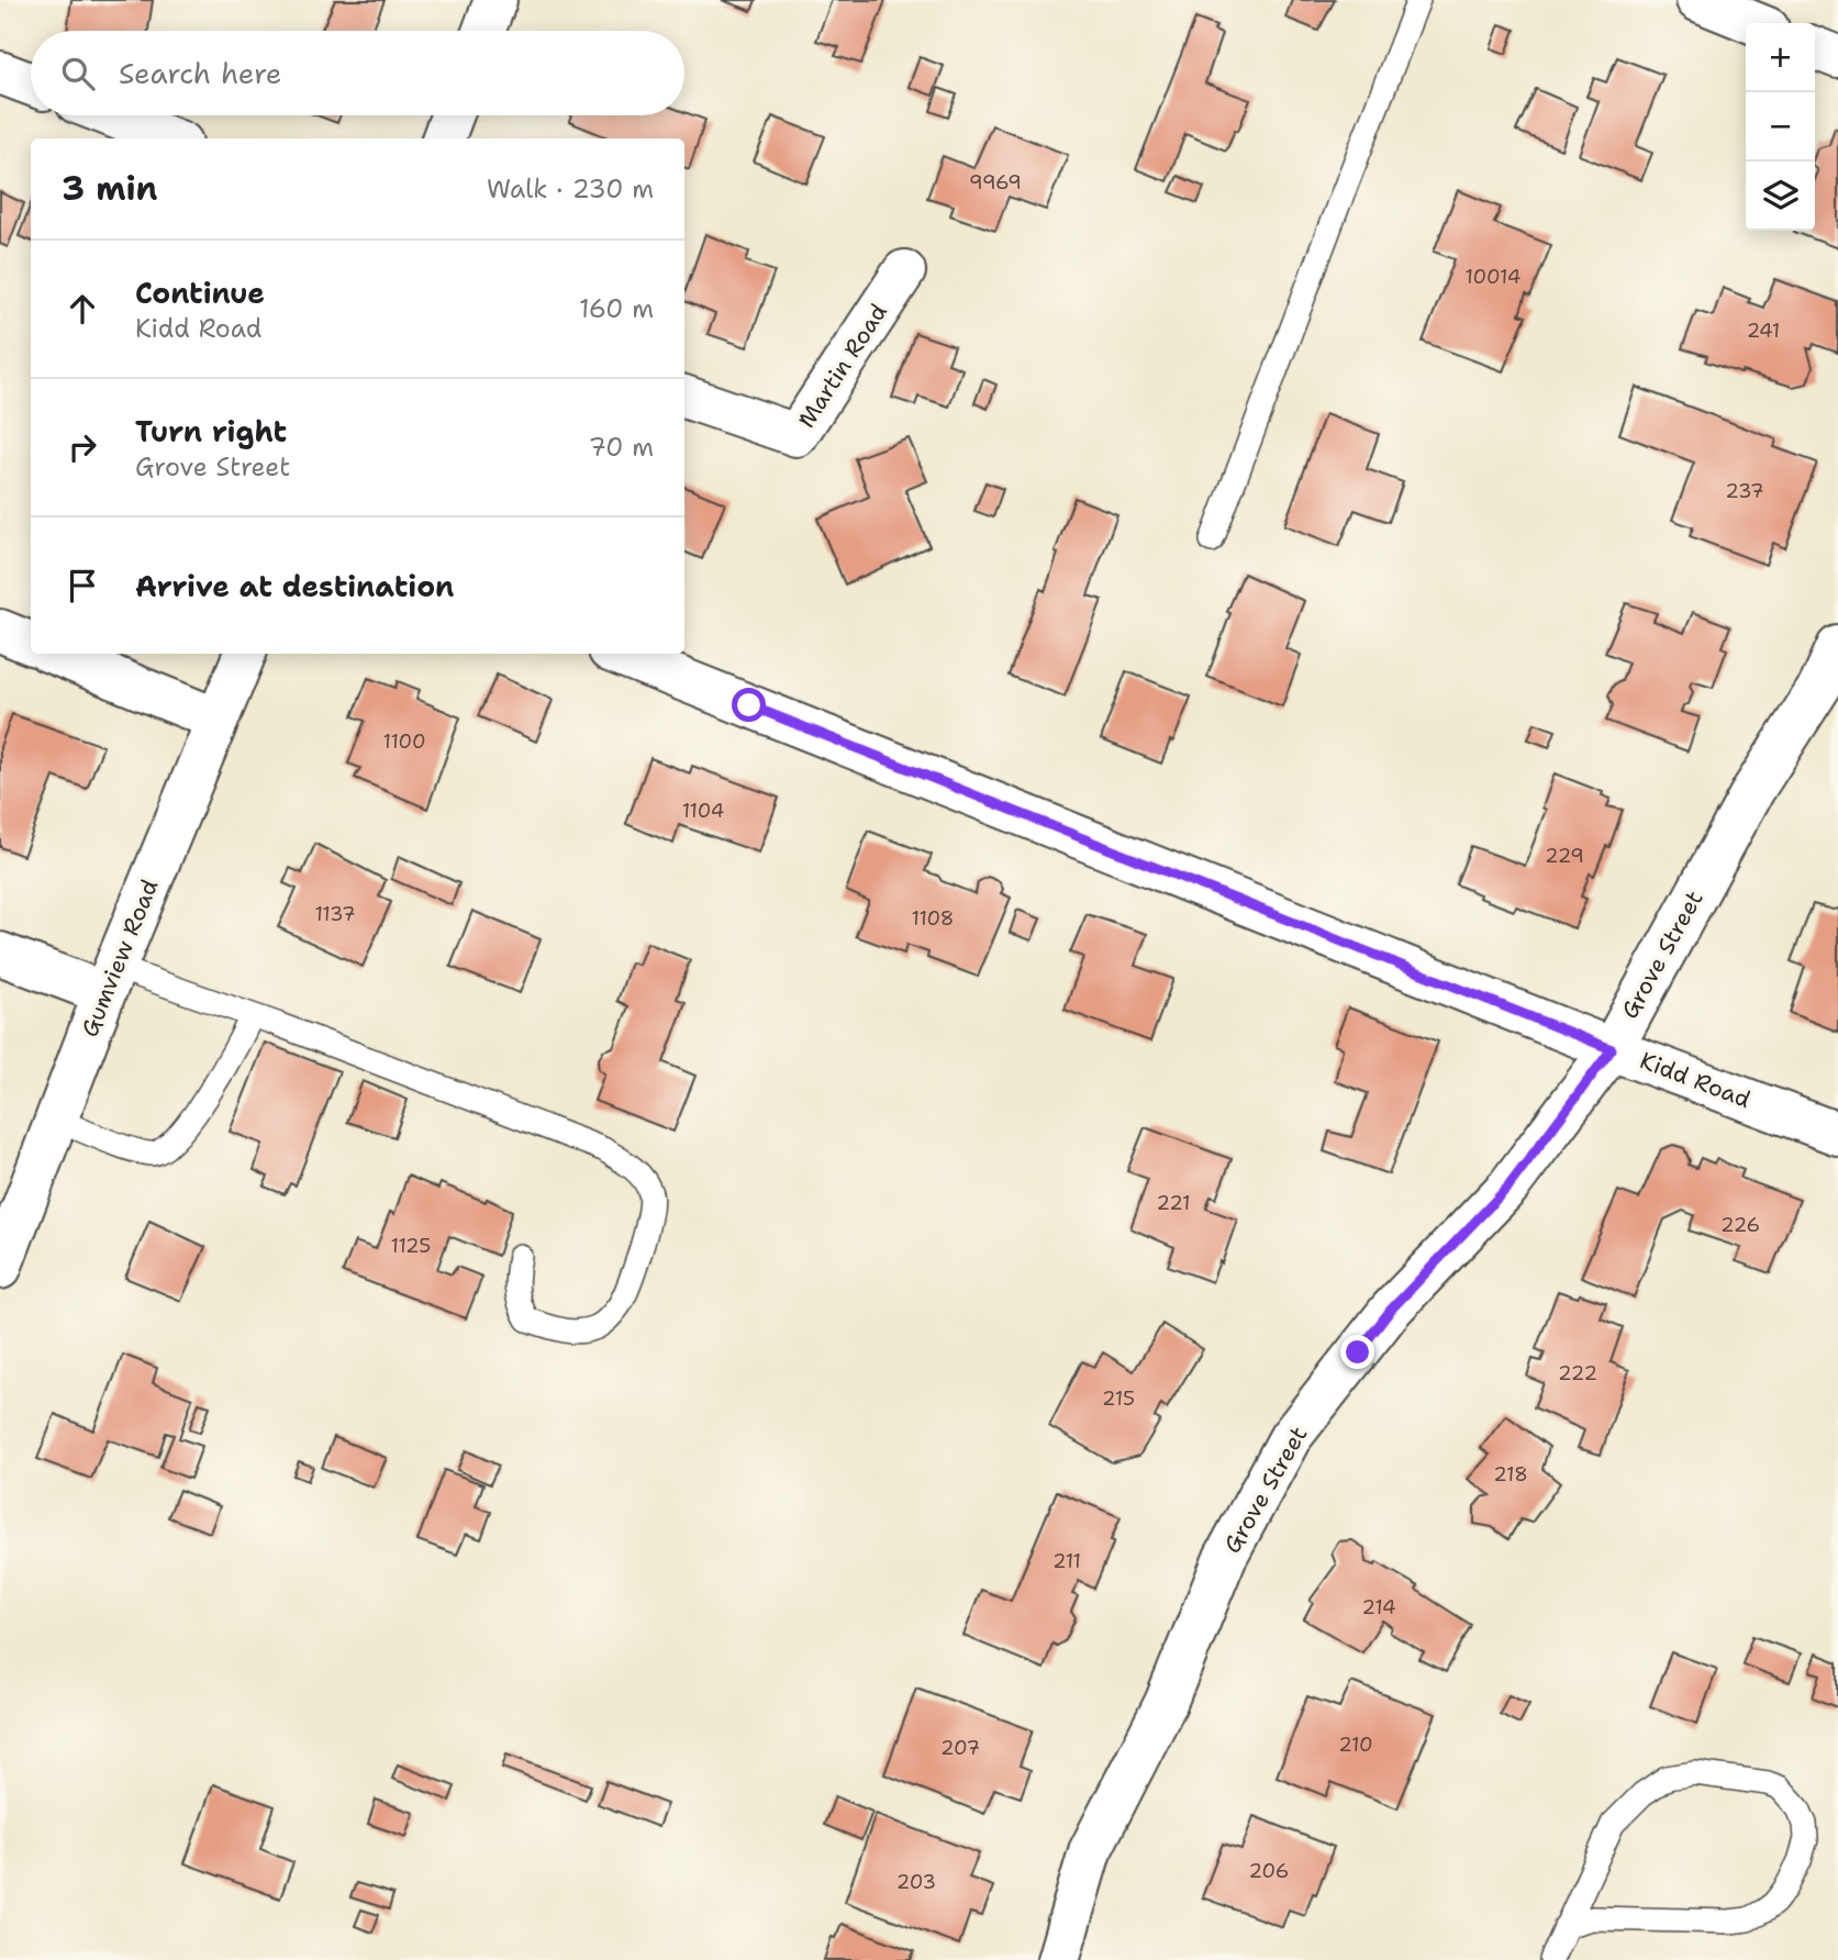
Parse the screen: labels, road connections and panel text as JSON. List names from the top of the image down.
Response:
{
  "streets": {
    "street": [
      "Martin Road",
      "Grove Street",
      "Gumview Road",
      "Kidd Road"
    ]
  },
  "crossings": [
    ["Grove Street", "Kidd Road"]
  ],
  "house_numbers": [
    "9969",
    "10014",
    "241",
    "237",
    "1100",
    "1104",
    "229",
    "1137",
    "1108",
    "221",
    "226",
    "1125",
    "222",
    "215",
    "218",
    "211",
    "214",
    "210",
    "207",
    "206",
    "203"
  ],
  "page": {
    "map_buttons": ["+", "−"],
    "search": "Search here",
    "heading": ["3 min", "Walk · 230 m"],
    "list": [
      ["Continue", "Kidd Road", "160 m"],
      ["Turn right", "Grove Street", "70 m"],
      "Arrive at destination"
    ]
  }
}
